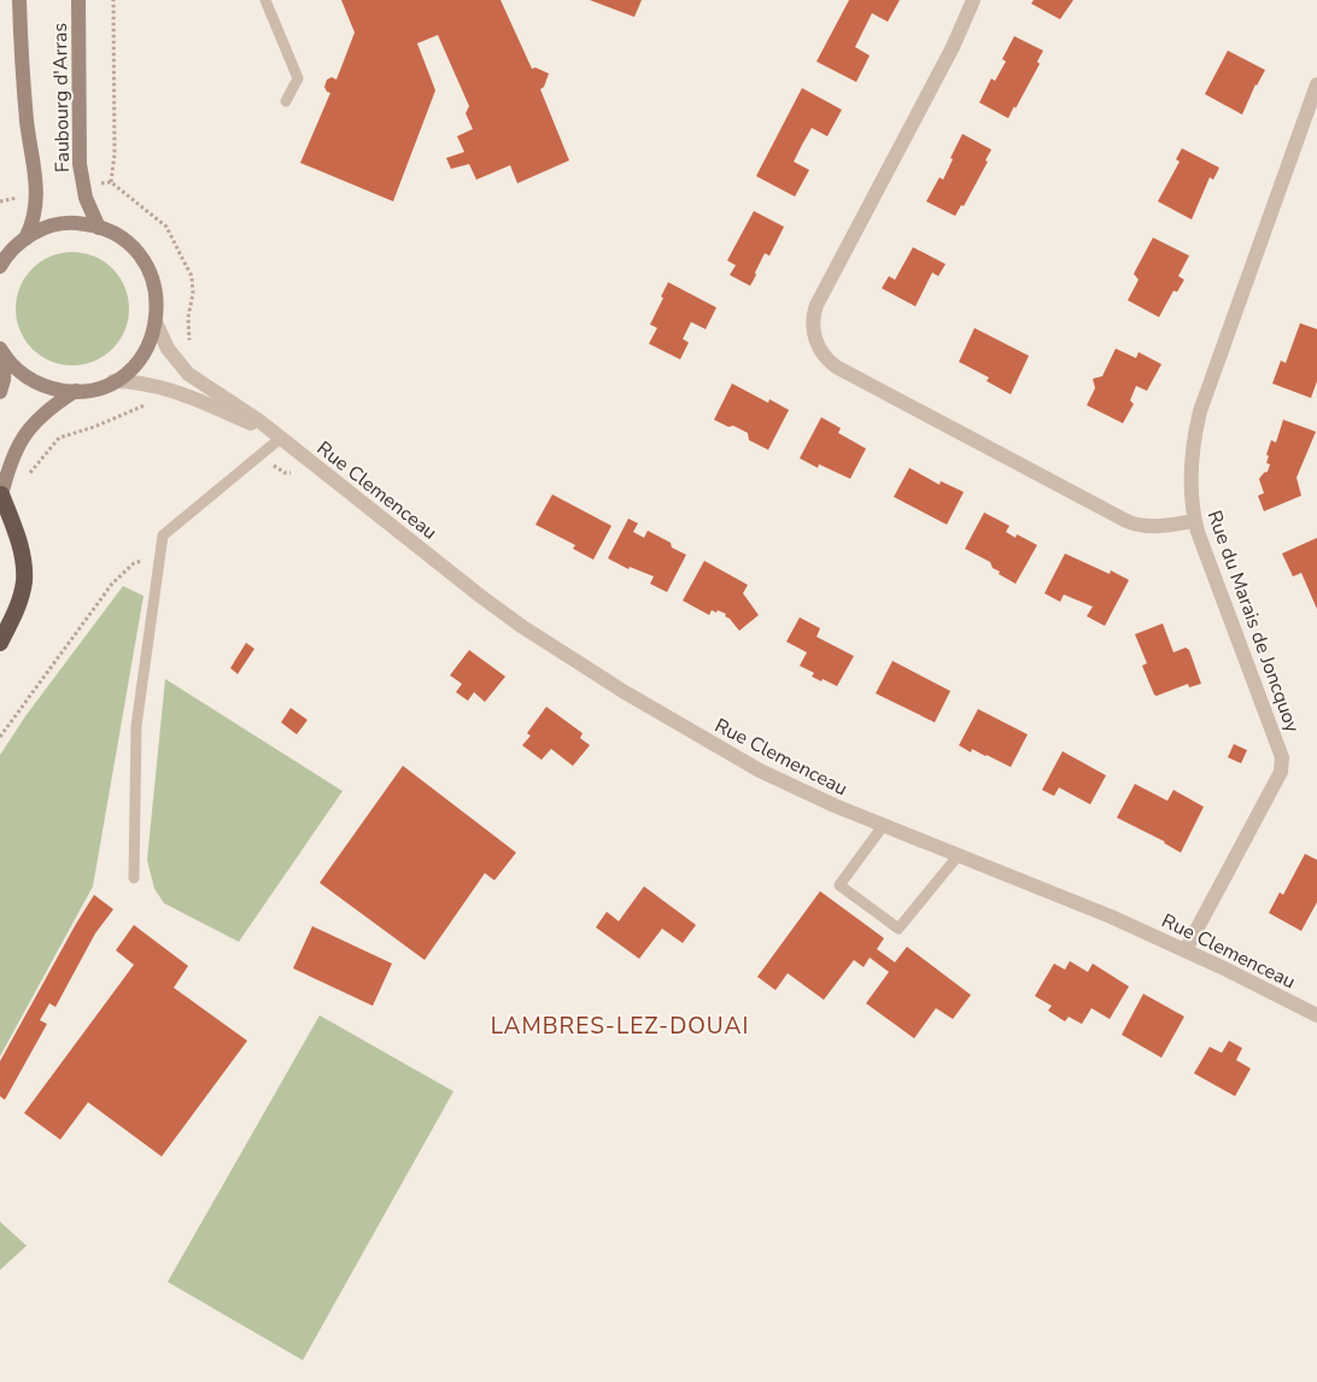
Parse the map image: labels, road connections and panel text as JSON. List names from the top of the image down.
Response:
{
  "streets": {
    "main road": ["Faubourg d'Arras"],
    "street": ["Rue Clemenceau", "Rue du Marais de Joncquoy"]
  },
  "crossings": [
    ["Rue Clemenceau", "Rue du Marais de Joncquoy"]
  ],
  "districts": ["LAMBRES-LEZ-DOUAI"]
}
